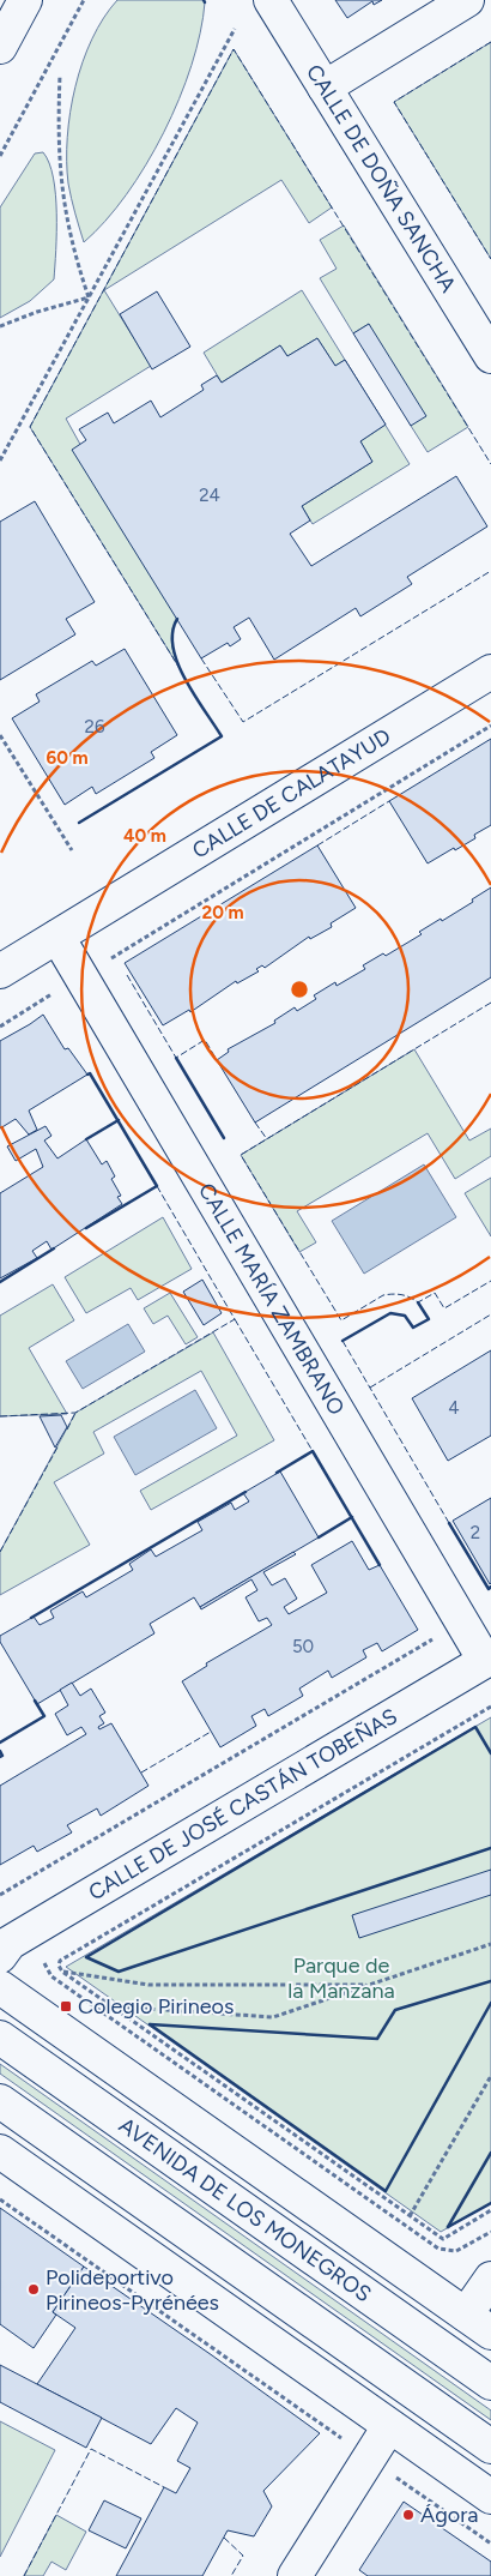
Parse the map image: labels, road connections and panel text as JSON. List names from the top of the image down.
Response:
{
  "streets": {
    "street": [
      "CALLE DE DOÑA SANCHA",
      "CALLE DE CALATAYUD",
      "CALLE MARÍA ZAMBRANO",
      "CALLE DE JOSÉ CASTÁN TOBEÑAS",
      "AVENIDA DE LOS MONEGROS"
    ]
  },
  "crossings": [
    ["CALLE DE CALATAYUD", "CALLE MARÍA ZAMBRANO"],
    ["CALLE MARÍA ZAMBRANO", "CALLE DE JOSÉ CASTÁN TOBEÑAS"]
  ],
  "parks": ["Parque de la Manzana"],
  "places": {
    "transit": ["Colegio Pirineos"],
    "other": ["Polideportivo Pirineos-Pyrénées", "Ágora"]
  },
  "house_numbers": [
    "24",
    "26",
    "4",
    "2",
    "50"
  ],
  "rings": ["60 m", "40 m", "20 m"]
}
